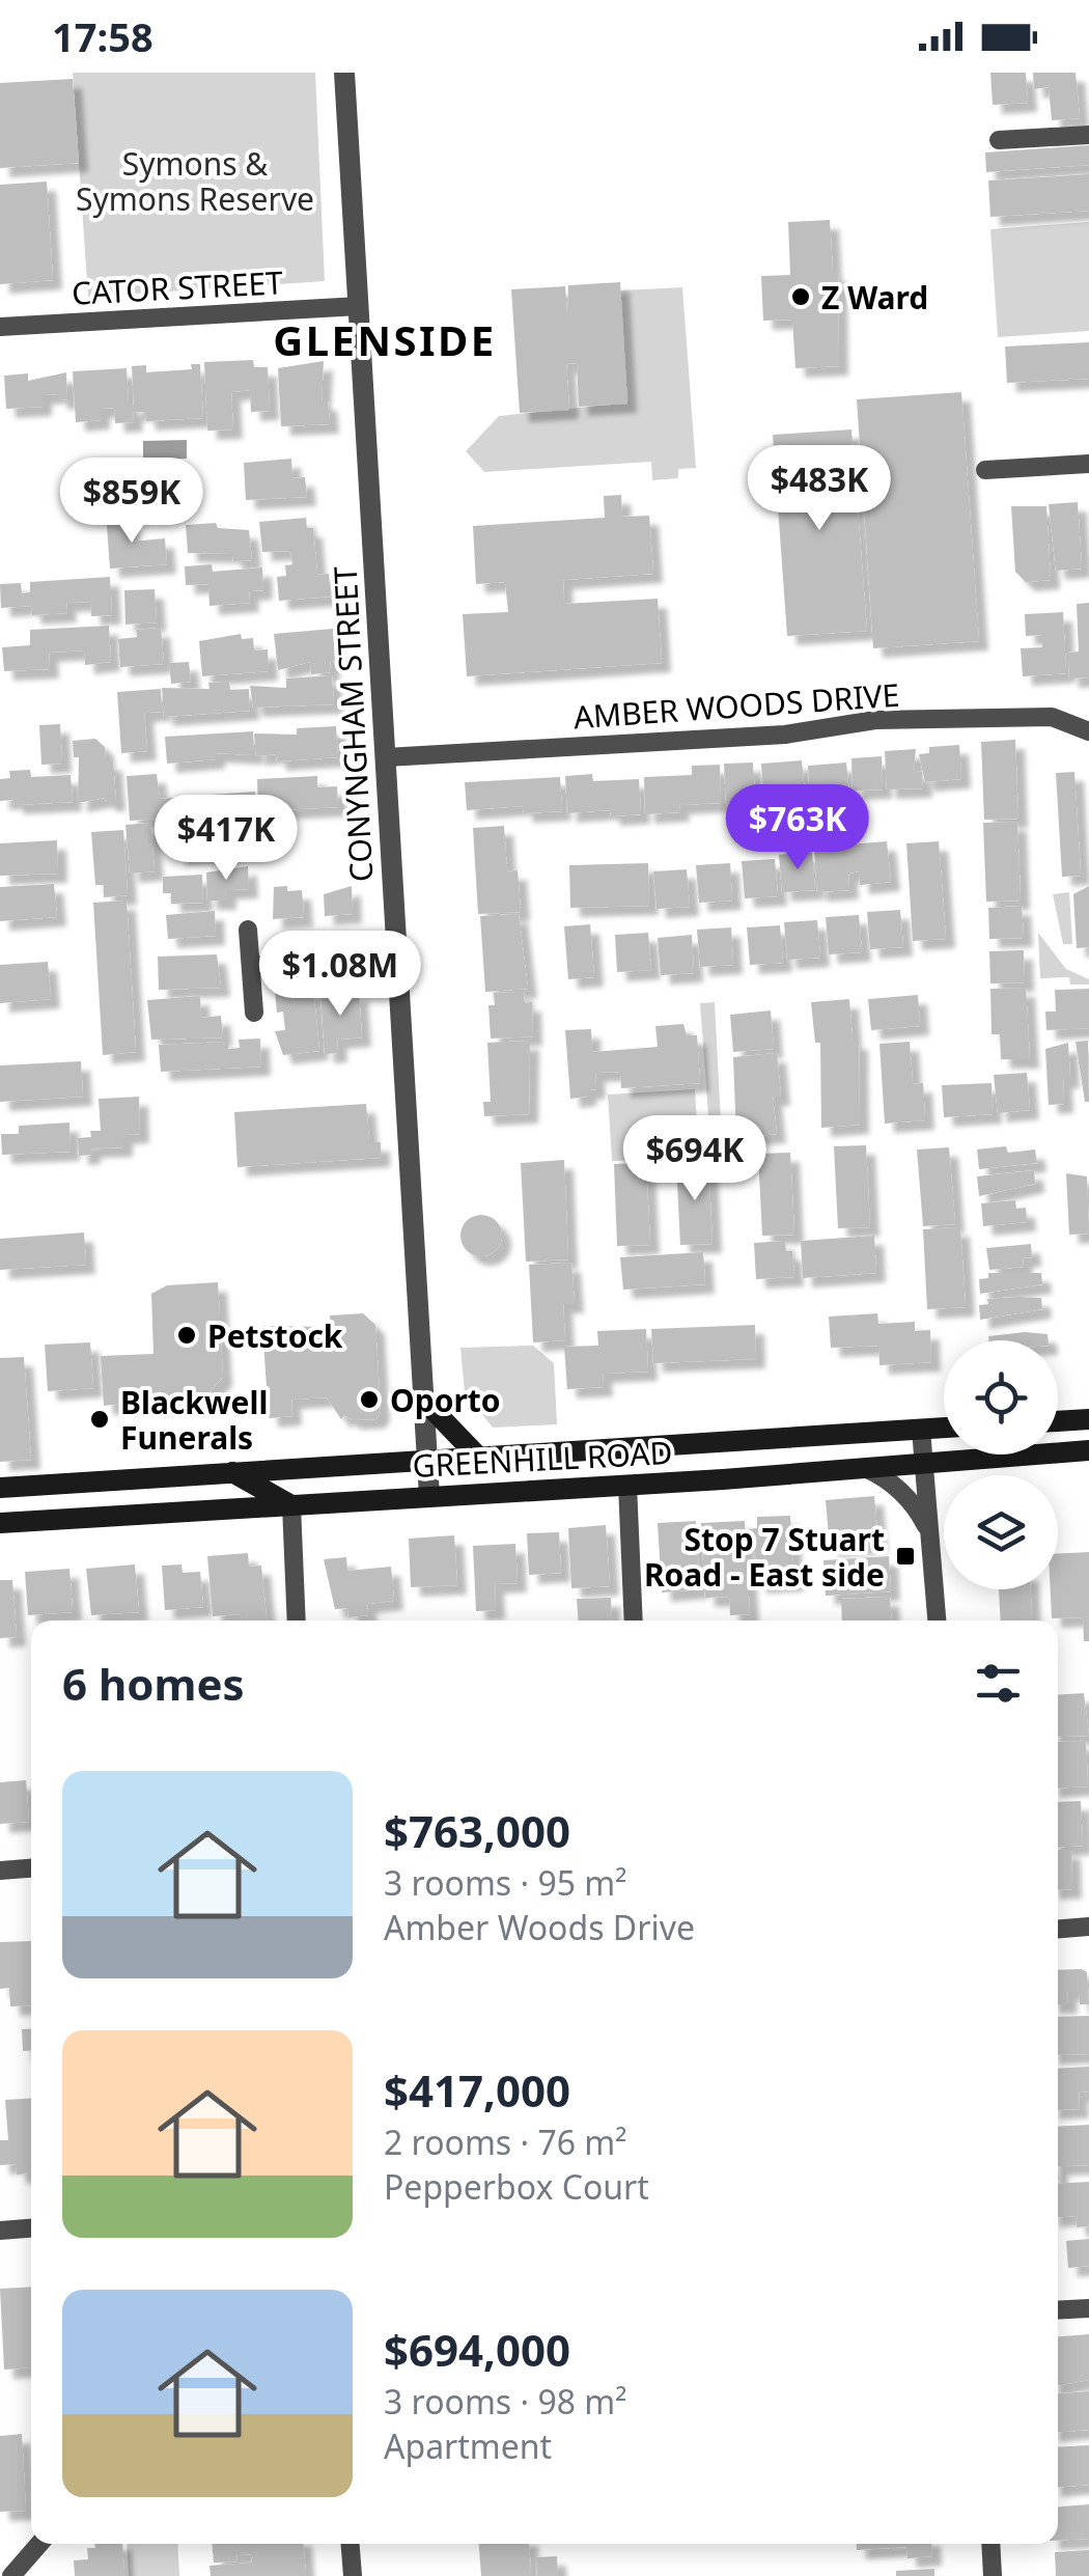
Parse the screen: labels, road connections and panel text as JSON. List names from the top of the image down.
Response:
{
  "streets": {
    "main road": ["GREENHILL ROAD"],
    "street": ["CATOR STREET", "AMBER WOODS DRIVE", "CONYNGHAM STREET"]
  },
  "crossings": [
    ["CATOR STREET", "CONYNGHAM STREET"],
    ["AMBER WOODS DRIVE", "CONYNGHAM STREET"],
    ["CONYNGHAM STREET", "GREENHILL ROAD"]
  ],
  "districts": ["GLENSIDE"],
  "parks": ["Symons & Symons Reserve"],
  "places": {
    "other": [
      "Z Ward",
      "Petstock",
      "Oporto",
      "Blackwell Funerals"
    ],
    "transit": ["Stop 7 Stuart Road - East side"]
  },
  "page": {
    "status": "17:58",
    "price": [
      "$483K",
      "$859K",
      "$763K",
      "$417K",
      "$1.08M",
      "$694K"
    ],
    "heading": "6 homes",
    "list": [
      {
        "name": "$763,000",
        "note": "3 rooms · 95 m² · Amber Woods Drive"
      },
      {
        "name": "$417,000",
        "note": "2 rooms · 76 m² · Pepperbox Court"
      },
      {
        "name": "$694,000",
        "note": "3 rooms · 98 m² · Apartment"
      }
    ]
  }
}
